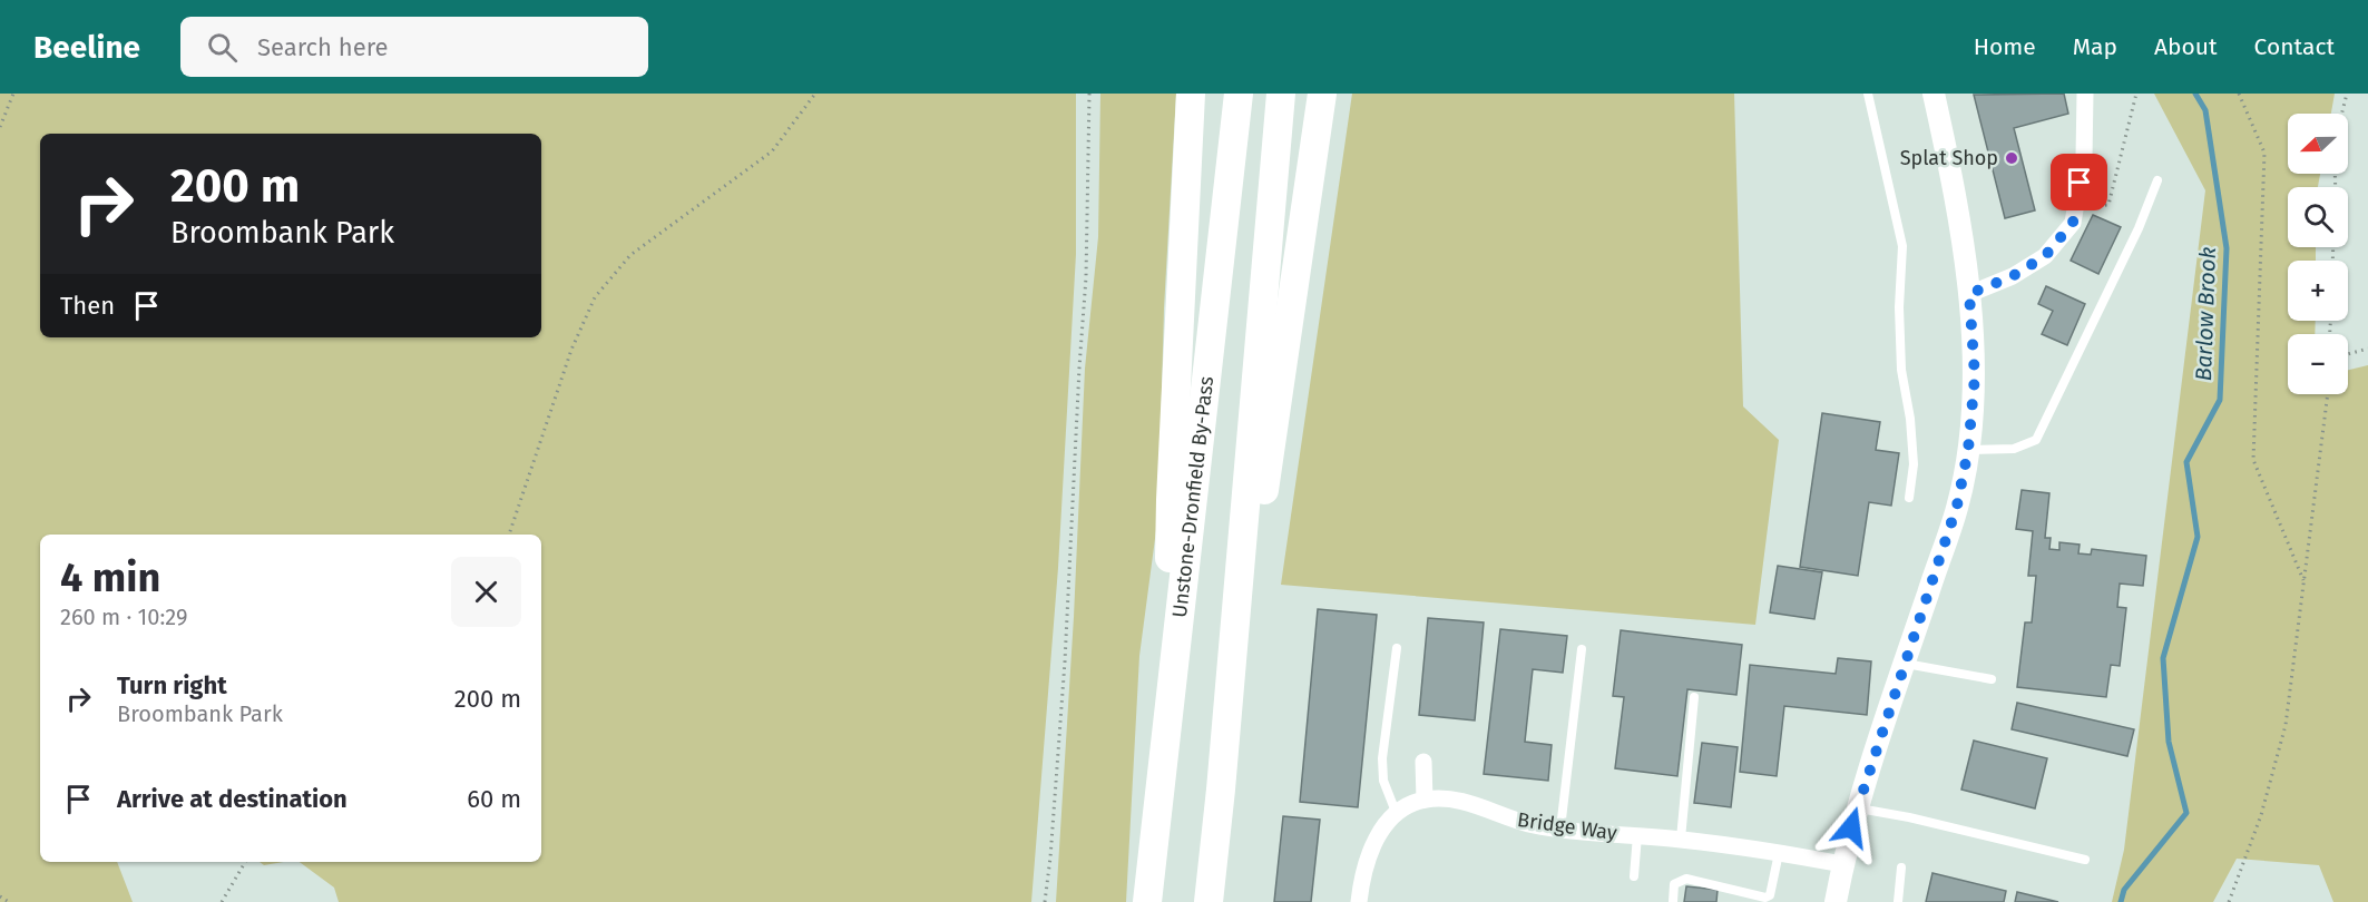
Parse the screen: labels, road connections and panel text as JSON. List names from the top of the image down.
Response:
{
  "streets": {
    "highway": ["Unstone-Dronfield By-Pass"],
    "street": ["Bridge Way"]
  },
  "water": ["Barlow Brook"],
  "places": ["Splat Shop"],
  "north": "left",
  "page": {
    "header": "Beeline",
    "search": "Search here",
    "nav": [
      "Home",
      "Map",
      "About",
      "Contact"
    ],
    "map_buttons": ["+", "−"],
    "turn": ["200 m", "Broombank Park"],
    "then": "Then",
    "heading": ["4 min", "260 m · 10:29"],
    "list": [
      {
        "name": "Turn right",
        "note": "Broombank Park",
        "value": "200 m"
      },
      {
        "name": "Arrive at destination",
        "value": "60 m"
      }
    ]
  }
}
